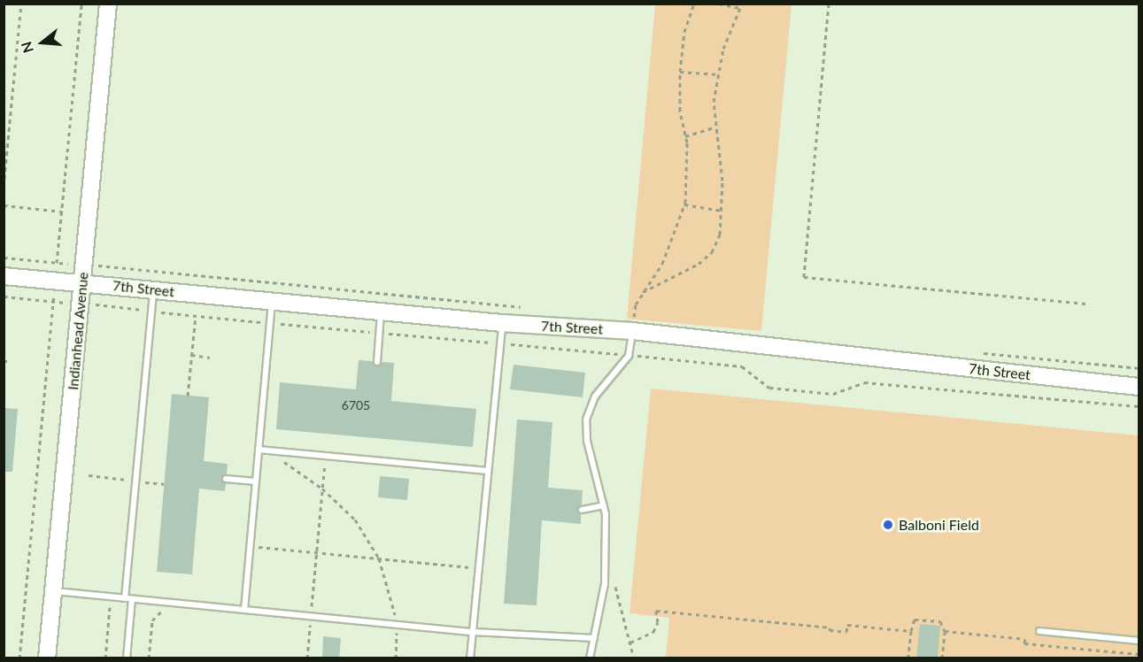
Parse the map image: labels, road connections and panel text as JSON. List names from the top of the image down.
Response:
{
  "streets": {
    "street": ["7th Street", "Indianhead Avenue"]
  },
  "crossings": [
    ["7th Street", "Indianhead Avenue"]
  ],
  "places": ["Balboni Field"],
  "house_numbers": ["6705"],
  "north": "left"
}
